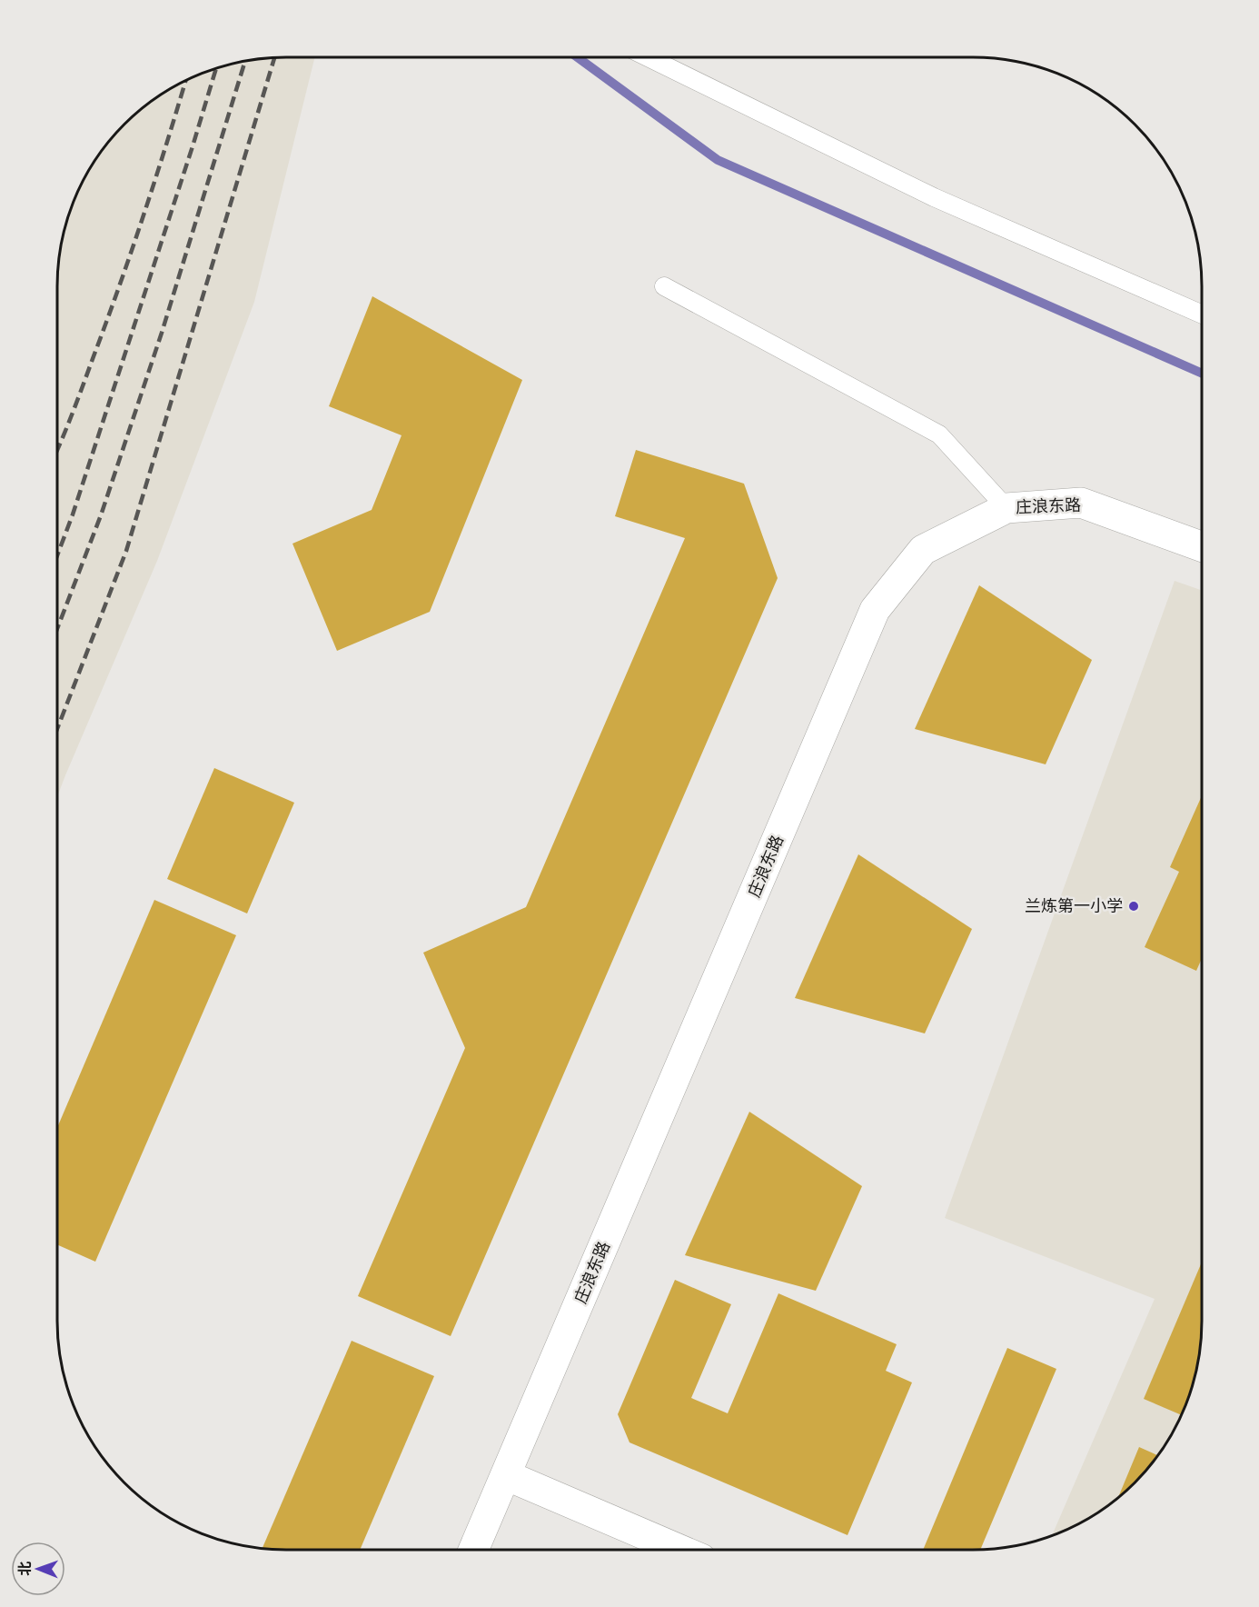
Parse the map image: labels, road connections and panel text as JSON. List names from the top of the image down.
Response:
{
  "streets": {
    "street": ["庄浪东路"]
  },
  "places": ["兰炼第一小学"],
  "north": "left"
}
